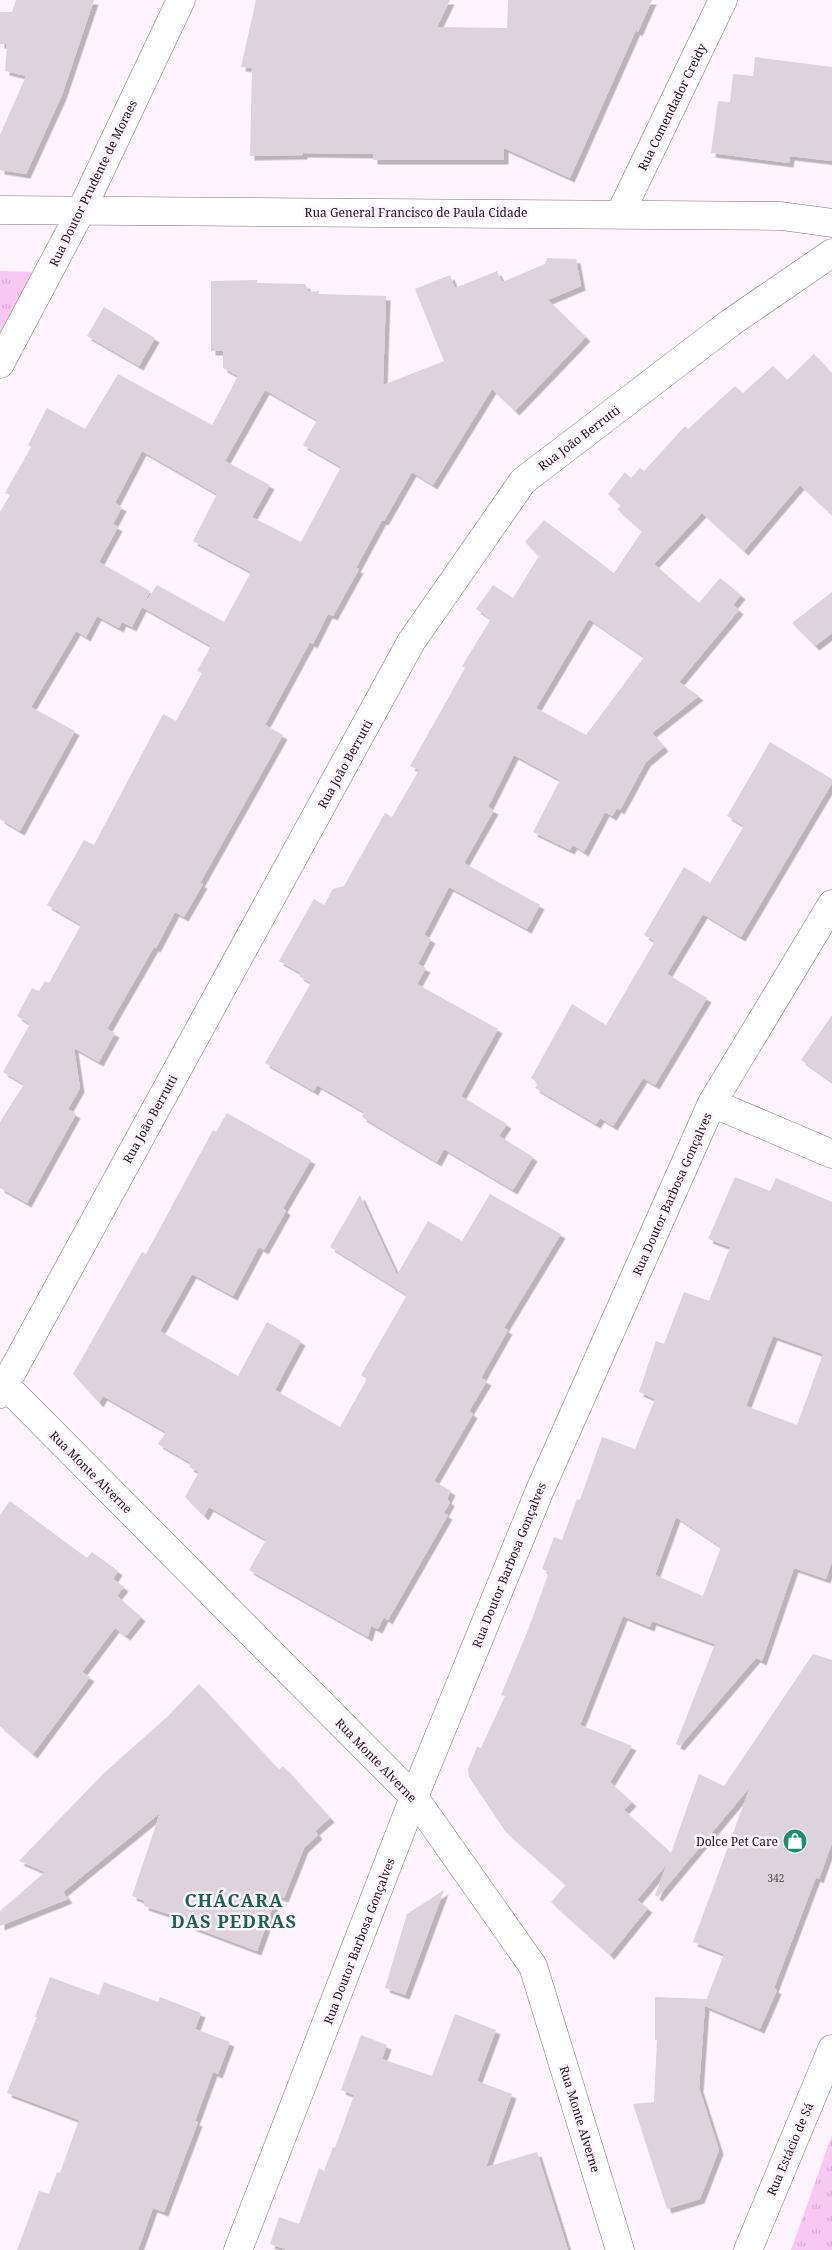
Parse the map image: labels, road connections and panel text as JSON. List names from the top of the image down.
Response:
{
  "streets": {
    "street": [
      "Rua Comendador Creidy",
      "Rua Doutor Prudente de Moraes",
      "Rua General Francisco de Paula Cidade",
      "Rua João Berrutti",
      "Rua Doutor Barbosa Gonçalves",
      "Rua Monte Alverne",
      "Rua Estácio de Sá"
    ]
  },
  "crossings": [
    ["Rua Comendador Creidy", "Rua General Francisco de Paula Cidade"],
    ["Rua Doutor Prudente de Moraes", "Rua General Francisco de Paula Cidade"],
    ["Rua João Berrutti", "Rua Monte Alverne"],
    ["Rua Doutor Barbosa Gonçalves", "Rua Monte Alverne"]
  ],
  "districts": ["CHÁCARA DAS PEDRAS"],
  "places": {
    "shop": ["Dolce Pet Care"]
  },
  "house_numbers": ["342"]
}
